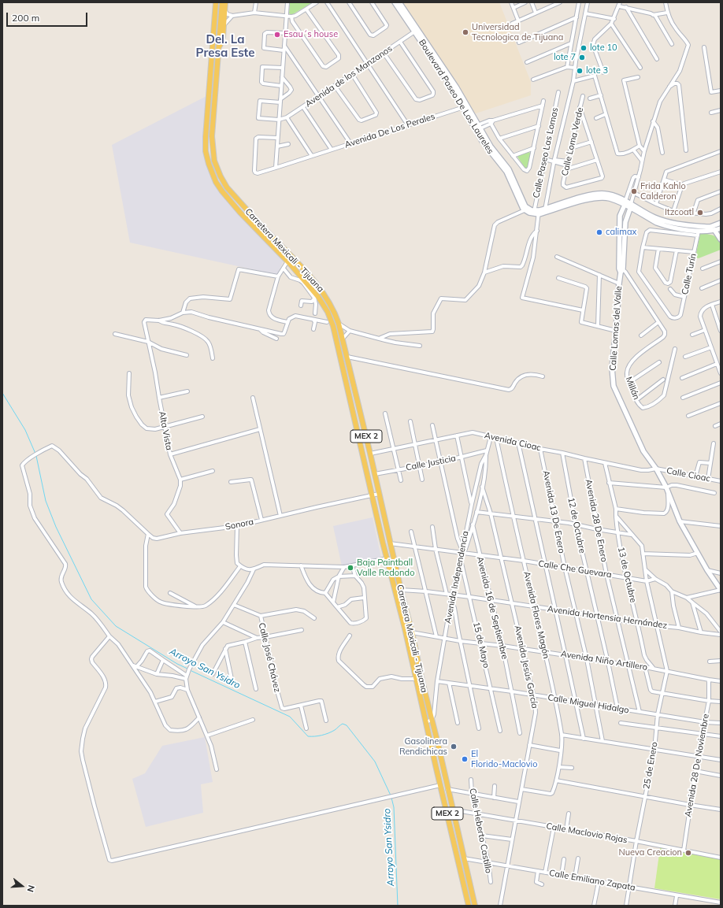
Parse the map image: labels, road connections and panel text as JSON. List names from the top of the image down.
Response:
{
  "streets": {
    "main road": ["Carretera Mexicali - Tijuana", "MEX 2"],
    "street": [
      "Avenida de los Manzanos",
      "Boulevard Paseo De Los Laureles",
      "Avenida De Los Perales",
      "Calle Loma Verde",
      "Calle Paseo Las Lomas",
      "Calle Turín",
      "Calle Lomas del Valle",
      "Millán",
      "Alta Vista",
      "Avenida Cioac",
      "Calle Justicia",
      "Calle Cioac",
      "Avenida 13 De Enero",
      "Avenida 28 De Enero",
      "Sonora",
      "12 de Octubre",
      "Calle Che Guevara",
      "13 de Octubre",
      "Avenida Independencia",
      "Avenida 16 de Septiembre",
      "Avenida Flores Magón",
      "Avenida Hortensia Hernández",
      "15 de Mayo",
      "Calle José Chávez",
      "Avenida Niño Artillero",
      "Avenida Jesús García",
      "Calle Miguel Hidalgo",
      "25 de Enero",
      "Avenida 28 De Noviembre",
      "Calle Heberto Castillo",
      "Calle Maclovio Rojas",
      "Calle Emiliano Zapata"
    ]
  },
  "crossings": [
    ["Avenida de los Manzanos", "Boulevard Paseo De Los Laureles"],
    ["Boulevard Paseo De Los Laureles", "Avenida De Los Perales"],
    ["Boulevard Paseo De Los Laureles", "Calle Paseo Las Lomas"],
    ["Carretera Mexicali - Tijuana", "Avenida Cioac"],
    ["Carretera Mexicali - Tijuana", "Calle Justicia"],
    ["Carretera Mexicali - Tijuana", "Sonora"],
    ["Carretera Mexicali - Tijuana", "Calle Che Guevara"],
    ["Carretera Mexicali - Tijuana", "Avenida Independencia"],
    ["Carretera Mexicali - Tijuana", "Avenida Hortensia Hernández"],
    ["Carretera Mexicali - Tijuana", "Avenida Niño Artillero"],
    ["Carretera Mexicali - Tijuana", "Calle Maclovio Rojas"],
    ["Carretera Mexicali - Tijuana", "Calle Emiliano Zapata"],
    ["Calle Lomas del Valle", "Avenida Cioac"],
    ["Calle Lomas del Valle", "Calle Cioac"],
    ["Avenida Cioac", "Calle Cioac"],
    ["Avenida Cioac", "Avenida 13 De Enero"],
    ["Avenida Cioac", "Avenida 28 De Enero"],
    ["Avenida Cioac", "12 de Octubre"],
    ["Avenida Cioac", "Avenida Independencia"],
    ["Avenida Cioac", "Avenida Flores Magón"],
    ["Calle Justicia", "Avenida Independencia"],
    ["Avenida 13 De Enero", "Calle Che Guevara"],
    ["Avenida 13 De Enero", "Avenida Hortensia Hernández"],
    ["Avenida 13 De Enero", "Avenida Niño Artillero"],
    ["Avenida 13 De Enero", "Calle Miguel Hidalgo"],
    ["Avenida 28 De Enero", "Calle Che Guevara"],
    ["Avenida 28 De Enero", "Avenida Hortensia Hernández"],
    ["Avenida 28 De Enero", "Avenida Niño Artillero"],
    ["Avenida 28 De Enero", "Calle Miguel Hidalgo"],
    ["12 de Octubre", "Calle Che Guevara"],
    ["12 de Octubre", "Avenida Hortensia Hernández"],
    ["12 de Octubre", "Avenida Niño Artillero"],
    ["12 de Octubre", "Calle Miguel Hidalgo"],
    ["Calle Che Guevara", "13 de Octubre"],
    ["Calle Che Guevara", "Avenida Independencia"],
    ["Calle Che Guevara", "Avenida 16 de Septiembre"],
    ["Calle Che Guevara", "Avenida Flores Magón"],
    ["Calle Che Guevara", "Avenida Jesús García"],
    ["Calle Che Guevara", "25 de Enero"],
    ["13 de Octubre", "Avenida Hortensia Hernández"],
    ["13 de Octubre", "Avenida Niño Artillero"],
    ["13 de Octubre", "25 de Enero"],
    ["Avenida Independencia", "Avenida Hortensia Hernández"],
    ["Avenida Independencia", "15 de Mayo"],
    ["Avenida Independencia", "Avenida Niño Artillero"],
    ["Avenida Independencia", "Calle Miguel Hidalgo"],
    ["Avenida 16 de Septiembre", "Avenida Hortensia Hernández"],
    ["Avenida 16 de Septiembre", "Avenida Niño Artillero"],
    ["Avenida 16 de Septiembre", "Calle Miguel Hidalgo"],
    ["Avenida Flores Magón", "Avenida Hortensia Hernández"],
    ["Avenida Flores Magón", "Avenida Niño Artillero"],
    ["Avenida Flores Magón", "Avenida Jesús García"],
    ["Avenida Flores Magón", "Calle Miguel Hidalgo"],
    ["Avenida Hortensia Hernández", "15 de Mayo"],
    ["Avenida Hortensia Hernández", "Avenida Jesús García"],
    ["Avenida Hortensia Hernández", "25 de Enero"],
    ["15 de Mayo", "Avenida Niño Artillero"],
    ["15 de Mayo", "Calle Miguel Hidalgo"],
    ["Avenida Niño Artillero", "Avenida Jesús García"],
    ["Avenida Niño Artillero", "25 de Enero"],
    ["Avenida Niño Artillero", "Avenida 28 De Noviembre"],
    ["Avenida Jesús García", "Calle Miguel Hidalgo"],
    ["Avenida Jesús García", "Calle Maclovio Rojas"],
    ["Avenida Jesús García", "Calle Emiliano Zapata"],
    ["Calle Miguel Hidalgo", "25 de Enero"],
    ["Calle Miguel Hidalgo", "Avenida 28 De Noviembre"],
    ["25 de Enero", "Calle Maclovio Rojas"],
    ["25 de Enero", "Calle Emiliano Zapata"],
    ["Avenida 28 De Noviembre", "Calle Maclovio Rojas"],
    ["Calle Heberto Castillo", "Calle Maclovio Rojas"],
    ["Calle Heberto Castillo", "Calle Emiliano Zapata"]
  ],
  "districts": ["Del. La Presa Este"],
  "water": ["Arroyo San Ysidro"],
  "places": [
    "Universidad Tecnologica de Tijuana",
    "Esau´s house",
    "lote 10",
    "lote 7",
    "lote 3",
    "Frida Kahlo Calderon",
    "Itzcoatl",
    "calimax",
    "Baja Paintball Valle Redondo",
    "Gasolinera Rendichicas",
    "El Florido-Maclovio",
    "Nueva Creacion"
  ],
  "scale_bar": "200 m",
  "north": "right"
}
